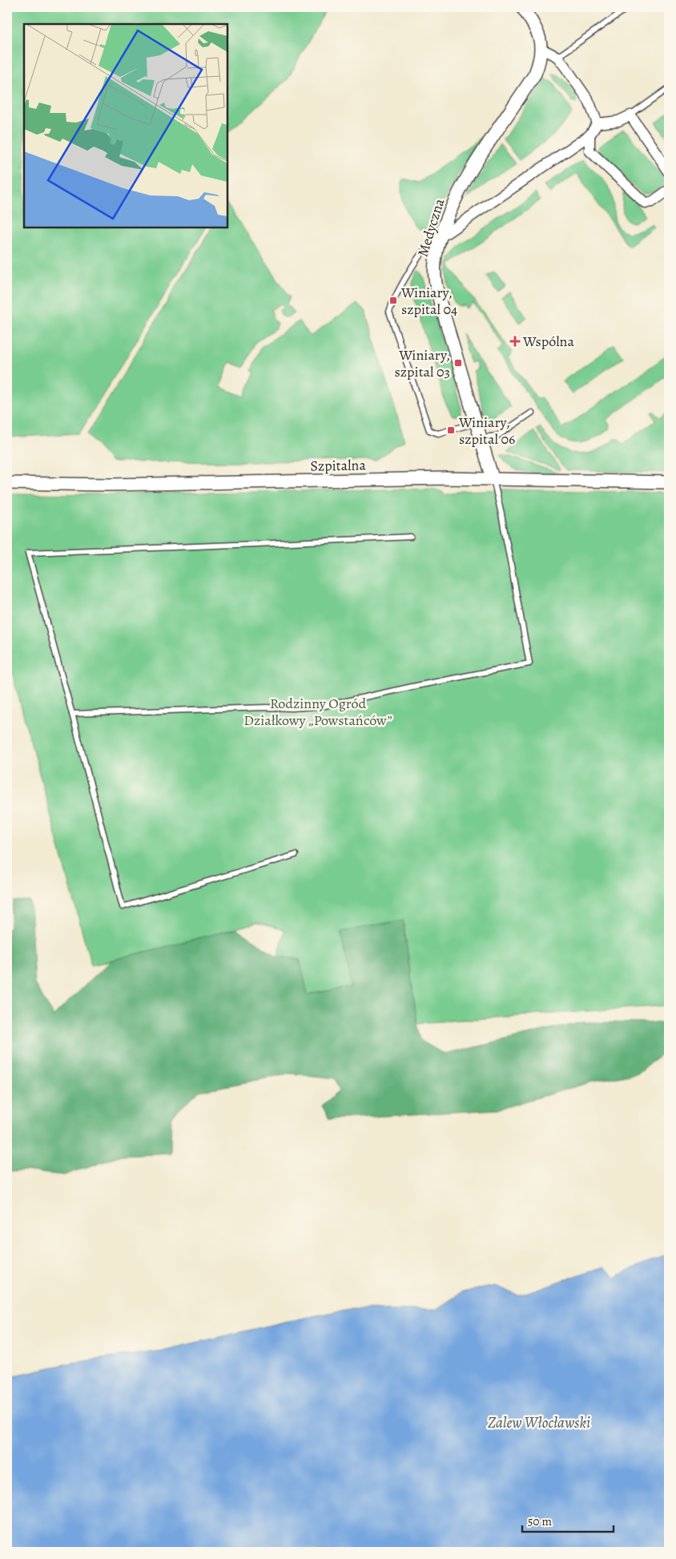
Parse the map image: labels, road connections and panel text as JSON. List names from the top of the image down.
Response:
{
  "streets": {
    "street": ["Medyczna", "Szpitalna"]
  },
  "crossings": [
    ["Medyczna", "Szpitalna"]
  ],
  "water": ["Zalew Włocławski"],
  "parks": ["Rodzinny Ogród Działkowy „Powstańców”"],
  "places": {
    "transit": ["Winiary, szpital 04", "Winiary, szpital 03", "Winiary, szpital 06"],
    "health": ["Wspólna"]
  },
  "scale_bar": "50 m"
}
